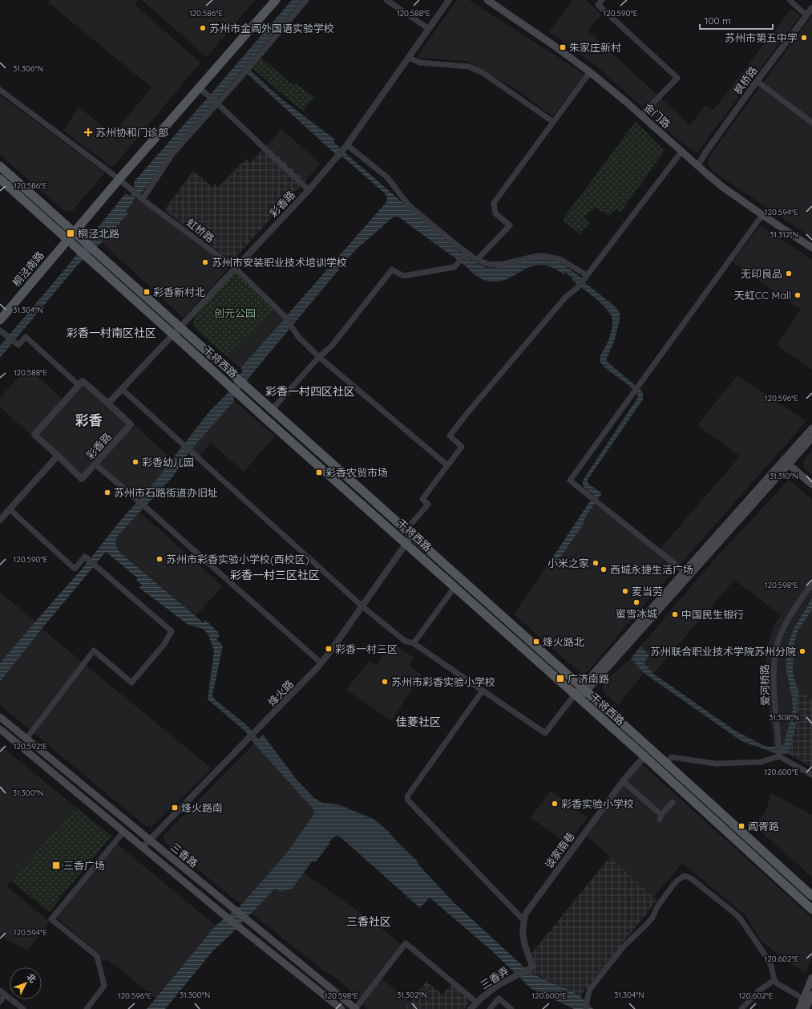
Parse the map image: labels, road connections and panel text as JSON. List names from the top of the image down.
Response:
{
  "streets": {
    "main road": [
      "金门路",
      "桐泾南路",
      "干将西路",
      "三香路"
    ],
    "street": [
      "枫桥路",
      "彩香路",
      "虹桥路",
      "爱河桥路",
      "烽火路",
      "谈家南巷",
      "三香弄"
    ]
  },
  "crossings": [
    ["枫桥路", "金门路"],
    ["彩香路", "虹桥路"],
    ["彩香路", "干将西路"],
    ["桐泾南路", "干将西路"],
    ["干将西路", "烽火路"],
    ["干将西路", "谈家南巷"],
    ["烽火路", "三香路"],
    ["谈家南巷", "三香弄"]
  ],
  "districts": [
    "彩香一村南区社区",
    "彩香一村四区社区",
    "彩香",
    "彩香一村三区社区",
    "佳菱社区",
    "三香社区"
  ],
  "parks": ["创元公园"],
  "places": {
    "other": [
      "苏州市金阊外国语实验学校",
      "苏州市第五中学",
      "苏州市安装职业技术培训学校",
      "无印良品",
      "天虹CC Mall",
      "彩香幼儿园",
      "苏州市石路街道办旧址",
      "苏州市彩香实验小学校(西校区)",
      "小米之家",
      "西城永捷生活广场",
      "麦当劳",
      "蜜雪冰城",
      "中国民生银行",
      "苏州联合职业技术学院苏州分院",
      "苏州市彩香实验小学校",
      "彩香实验小学校"
    ],
    "transit": [
      "朱家庄新村",
      "桐泾北路",
      "彩香新村北",
      "彩香农贸市场",
      "烽火路北",
      "彩香一村三区",
      "广济南路",
      "烽火路南",
      "阊胥路",
      "三香广场"
    ],
    "health": ["苏州协和门诊部"]
  },
  "scale_bar": "100 m",
  "north": "top right",
  "coordinates": [
    "120.586°E",
    "120.588°E",
    "120.590°E",
    "31.306°N",
    "120.594°E",
    "31.312°N",
    "31.304°N",
    "120.596°E",
    "31.310°N",
    "120.598°E",
    "31.308°N",
    "120.592°E",
    "120.600°E",
    "31.300°N",
    "120.602°E",
    "31.302°N"
  ]
}
